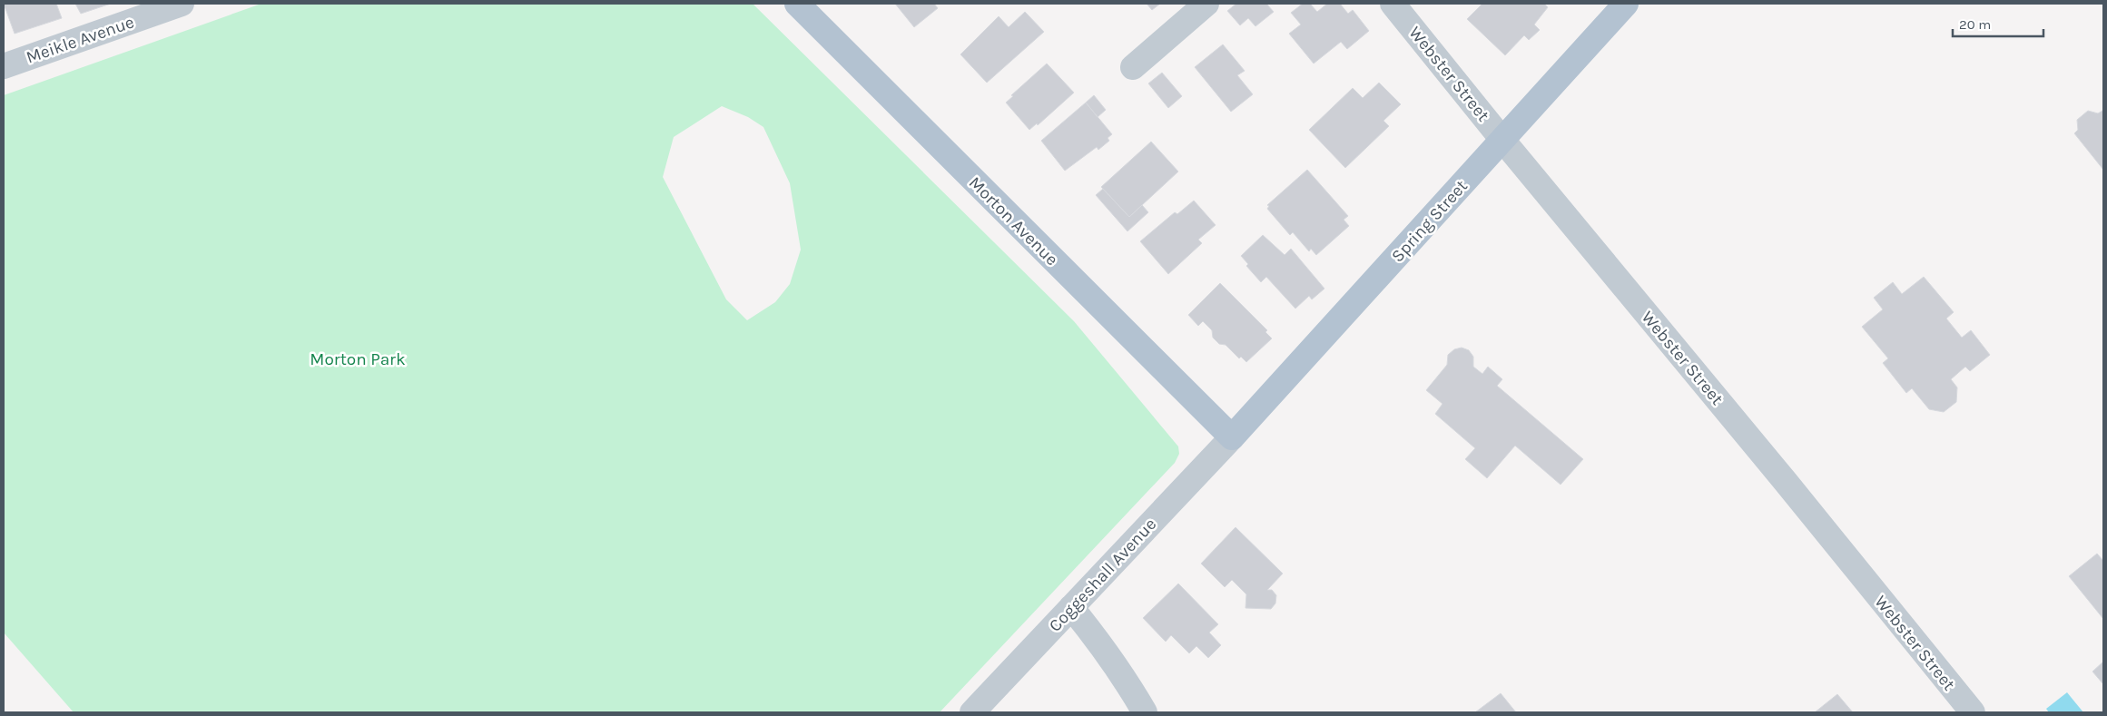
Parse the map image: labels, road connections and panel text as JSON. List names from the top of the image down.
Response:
{
  "streets": {
    "main road": ["Morton Avenue", "Spring Street"],
    "street": ["Meikle Avenue", "Webster Street", "Coggeshall Avenue"]
  },
  "crossings": [
    ["Webster Street", "Spring Street"],
    ["Morton Avenue", "Spring Street"],
    ["Morton Avenue", "Coggeshall Avenue"],
    ["Spring Street", "Coggeshall Avenue"]
  ],
  "parks": ["Morton Park"],
  "scale_bar": "20 m"
}
